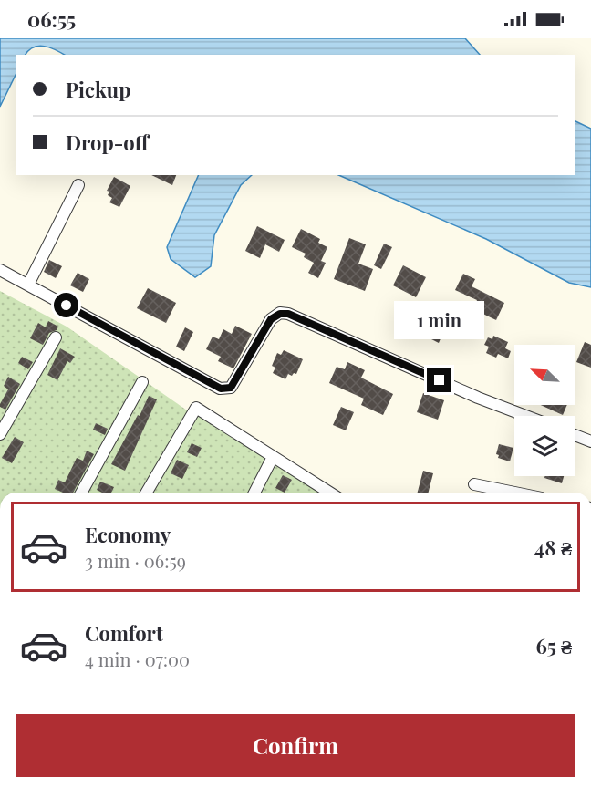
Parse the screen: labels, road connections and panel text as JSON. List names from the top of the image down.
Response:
{
  "north": "top left",
  "page": {
    "status": "06:55",
    "banner": ["Pickup", "Drop-off"],
    "bubble": "1 min",
    "list": [
      {
        "name": "Economy",
        "note": "3 min · 06:59",
        "value": "48 ₴"
      },
      {
        "name": "Comfort",
        "note": "4 min · 07:00",
        "value": "65 ₴"
      }
    ],
    "buttons": "Confirm"
  }
}
